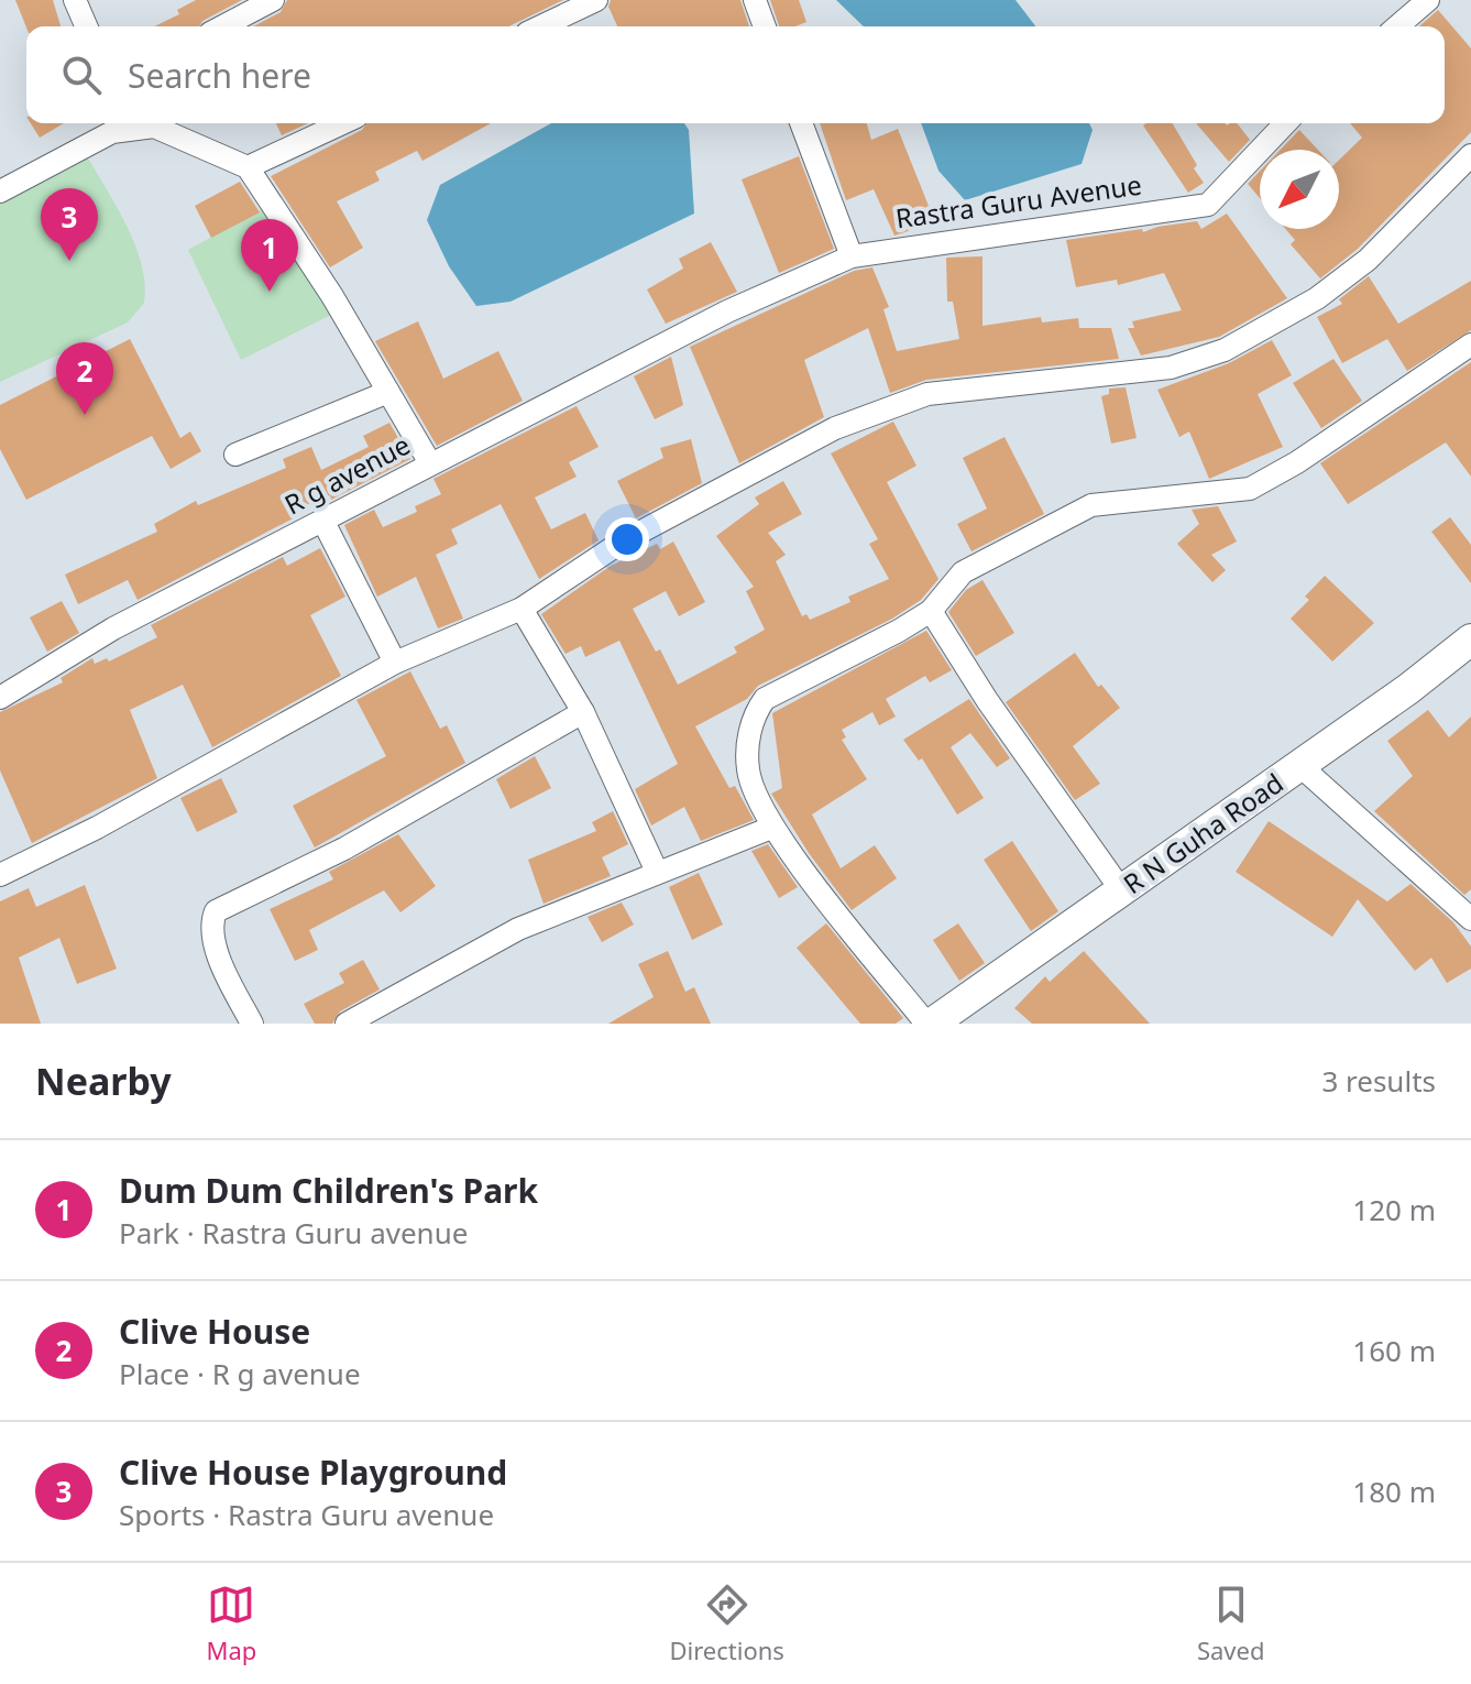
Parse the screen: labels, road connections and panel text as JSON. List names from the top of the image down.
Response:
{
  "streets": {
    "street": ["Rastra Guru Avenue", "R g avenue", "R N Guha Road"]
  },
  "crossings": [
    ["Rastra Guru Avenue", "R g avenue"]
  ],
  "north": "bottom left",
  "page": {
    "search": "Search here",
    "pins": ["3", "1", "2"],
    "heading": ["Nearby", "3 results"],
    "list": [
      {
        "mark": "1",
        "name": "Dum Dum Children's Park",
        "note": "Park · Rastra Guru avenue",
        "value": "120 m"
      },
      {
        "mark": "2",
        "name": "Clive House",
        "note": "Place · R g avenue",
        "value": "160 m"
      },
      {
        "mark": "3",
        "name": "Clive House Playground",
        "note": "Sports · Rastra Guru avenue",
        "value": "180 m"
      }
    ],
    "nav": ["Map", "Directions", "Saved"]
  }
}
